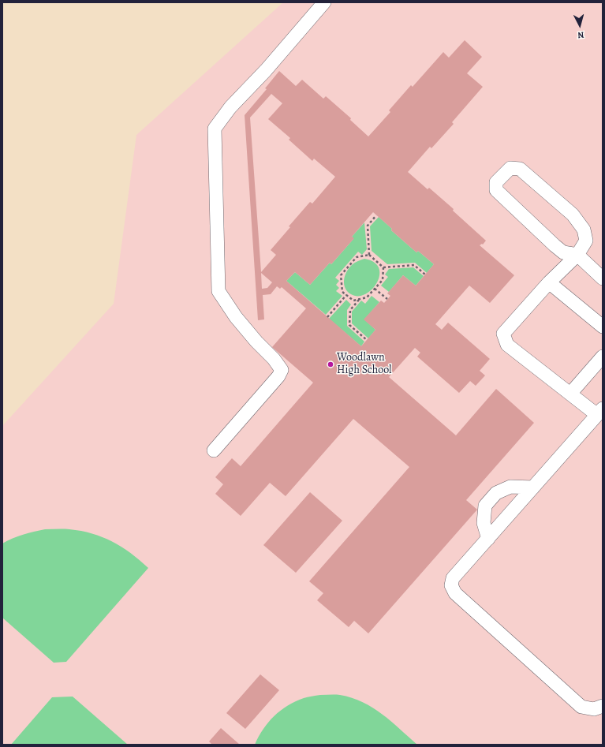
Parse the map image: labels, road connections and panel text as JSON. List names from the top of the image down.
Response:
{
  "places": ["Woodlawn High School"],
  "north": "bottom"
}
